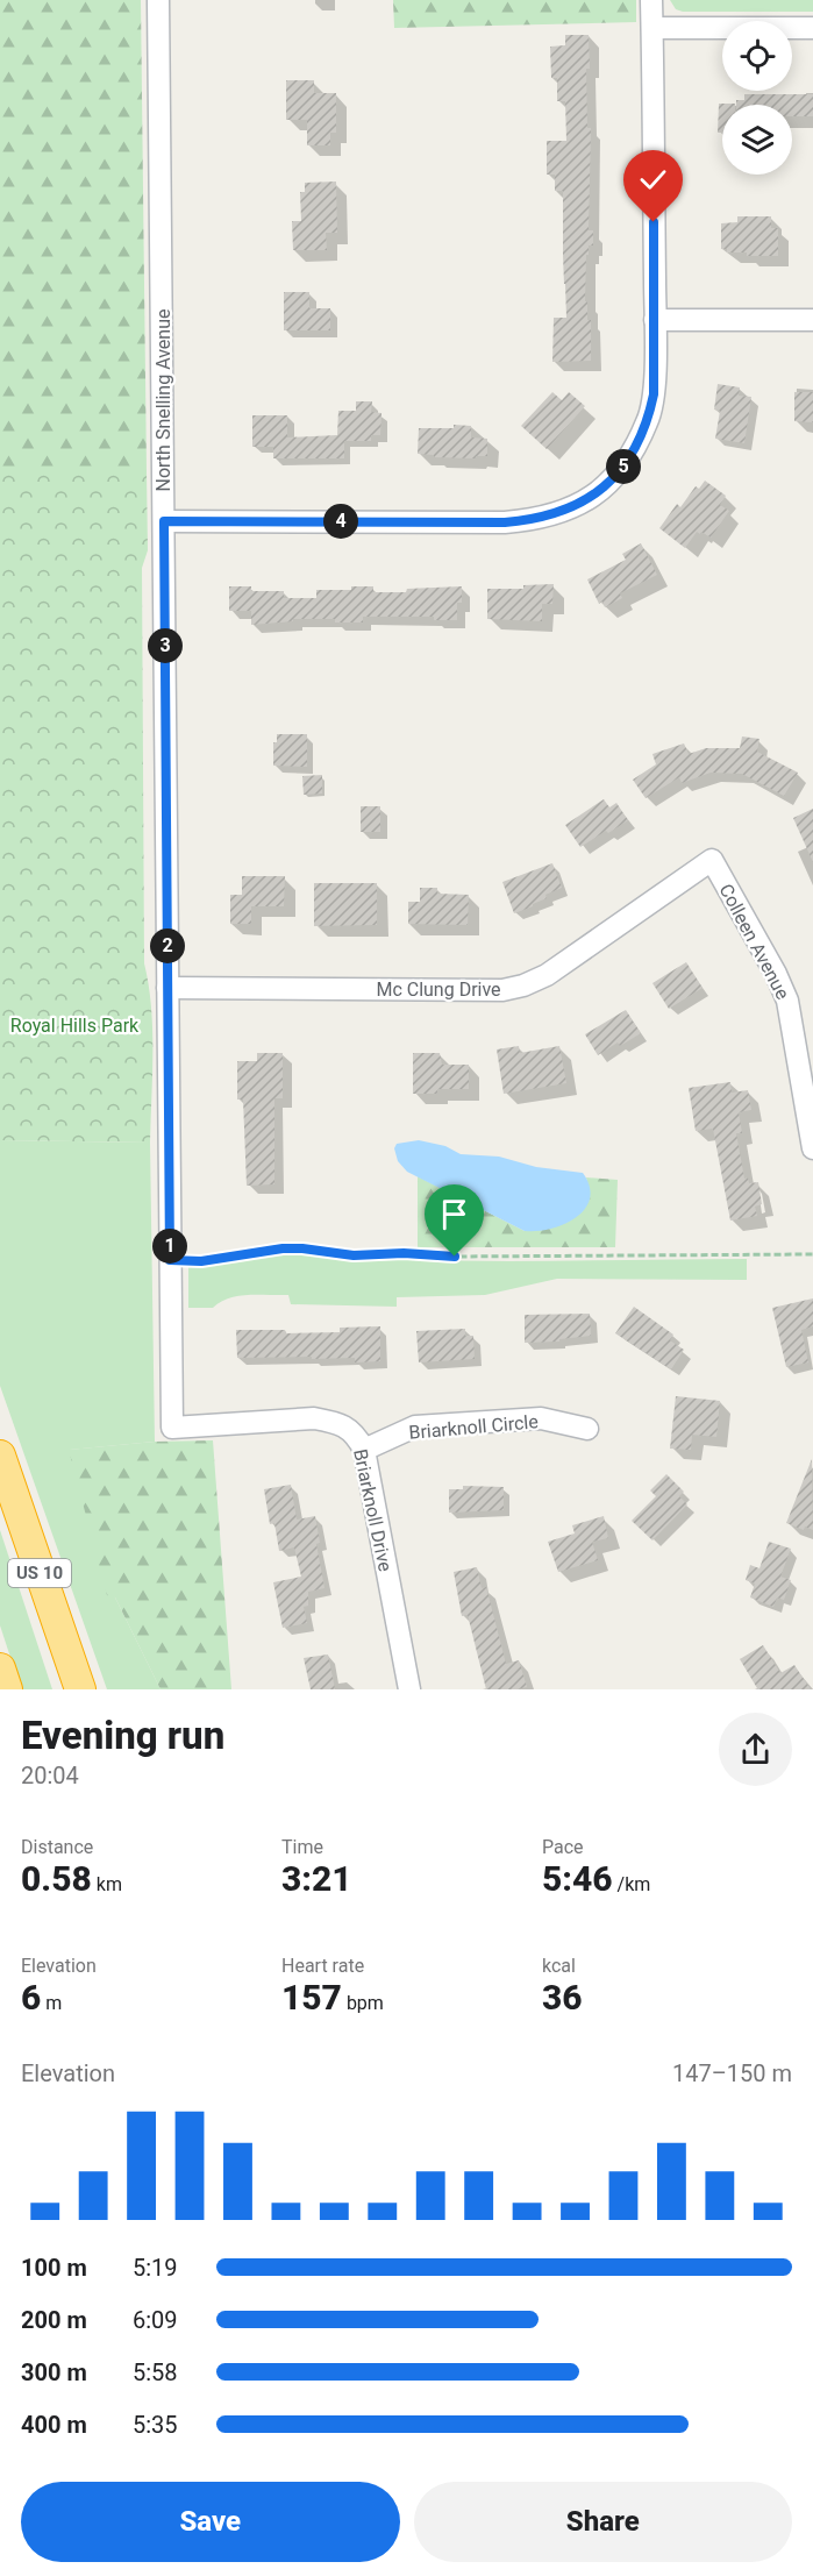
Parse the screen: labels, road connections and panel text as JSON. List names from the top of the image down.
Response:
{
  "streets": {
    "highway": ["US 10"],
    "street": [
      "North Snelling Avenue",
      "Colleen Avenue",
      "Mc Clung Drive",
      "Briarknoll Circle",
      "Briarknoll Drive"
    ]
  },
  "crossings": [
    ["North Snelling Avenue", "Mc Clung Drive"],
    ["North Snelling Avenue", "Briarknoll Drive"],
    ["Colleen Avenue", "Mc Clung Drive"],
    ["Briarknoll Circle", "Briarknoll Drive"]
  ],
  "parks": ["Royal Hills Park"],
  "page": {
    "pins": [
      "5",
      "4",
      "3",
      "2",
      "1"
    ],
    "heading": ["Evening run", "20:04"],
    "stats": [
      ["Distance", "0.58 km"],
      ["Time", "3:21"],
      ["Pace", "5:46 /km"],
      ["Elevation", "6 m"],
      ["Heart rate", "157 bpm"],
      ["kcal", "36"]
    ],
    "chart": ["Elevation", "147–150 m"],
    "list": [
      {
        "name": "100 m",
        "note": "5:19"
      },
      {
        "name": "200 m",
        "note": "6:09"
      },
      {
        "name": "300 m",
        "note": "5:58"
      },
      {
        "name": "400 m",
        "note": "5:35"
      }
    ],
    "buttons": ["Save", "Share"]
  }
}
